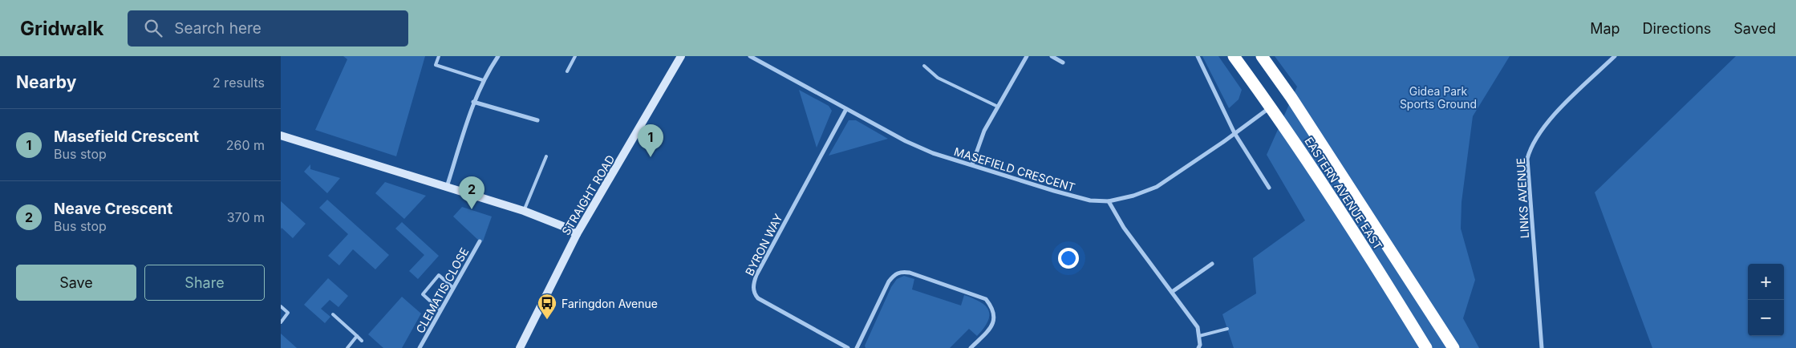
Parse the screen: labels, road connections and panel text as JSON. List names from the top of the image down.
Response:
{
  "streets": {
    "highway": ["EASTERN AVENUE EAST"],
    "street": [
      "MASEFIELD CRESCENT",
      "STRAIGHT ROAD",
      "LINKS AVENUE",
      "BYRON WAY",
      "CLEMATIS CLOSE"
    ]
  },
  "crossings": [
    ["MASEFIELD CRESCENT", "EASTERN AVENUE EAST"],
    ["MASEFIELD CRESCENT", "BYRON WAY"]
  ],
  "parks": ["Gidea Park Sports Ground"],
  "places": {
    "bus stop": ["Faringdon Avenue"]
  },
  "page": {
    "header": "Gridwalk",
    "search": "Search here",
    "nav": ["Map", "Directions", "Saved"],
    "heading": ["Nearby", "2 results"],
    "list": [
      {
        "mark": "1",
        "name": "Masefield Crescent",
        "note": "Bus stop",
        "value": "260 m"
      },
      {
        "mark": "2",
        "name": "Neave Crescent",
        "note": "Bus stop",
        "value": "370 m"
      }
    ],
    "pins": ["1", "2"],
    "buttons": ["Save", "Share"],
    "map_buttons": ["+", "−"]
  }
}
